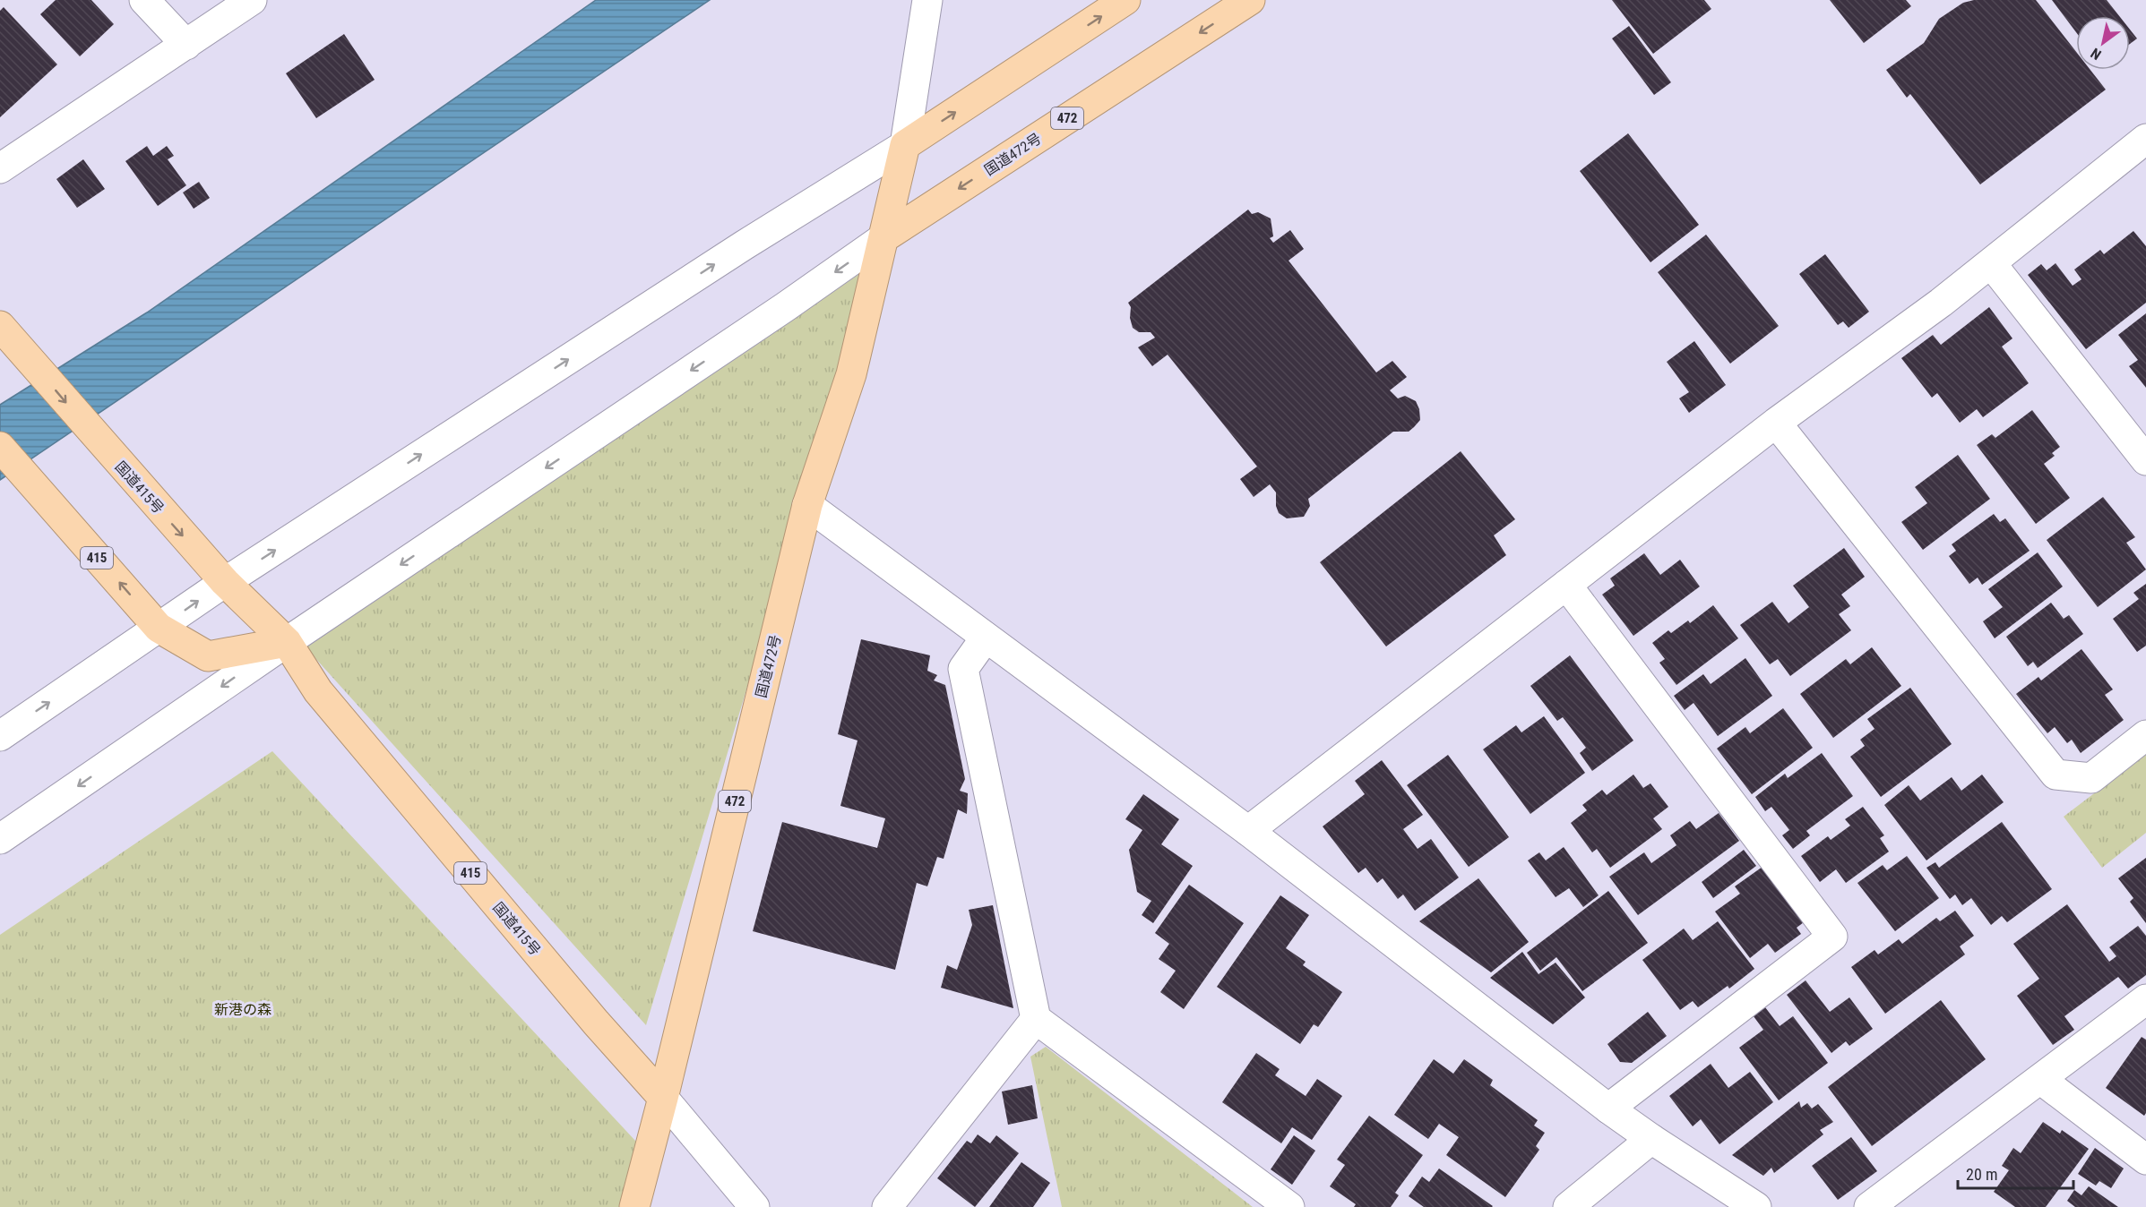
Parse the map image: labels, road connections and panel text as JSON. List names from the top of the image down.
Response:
{
  "streets": {
    "highway": [
      "472",
      "国道472号",
      "国道415号",
      "415"
    ]
  },
  "crossings": [
    ["国道472号", "国道415号"],
    ["国道415号", "415"]
  ],
  "parks": ["新港の森"],
  "scale_bar": "20 m",
  "north": "bottom left"
}
